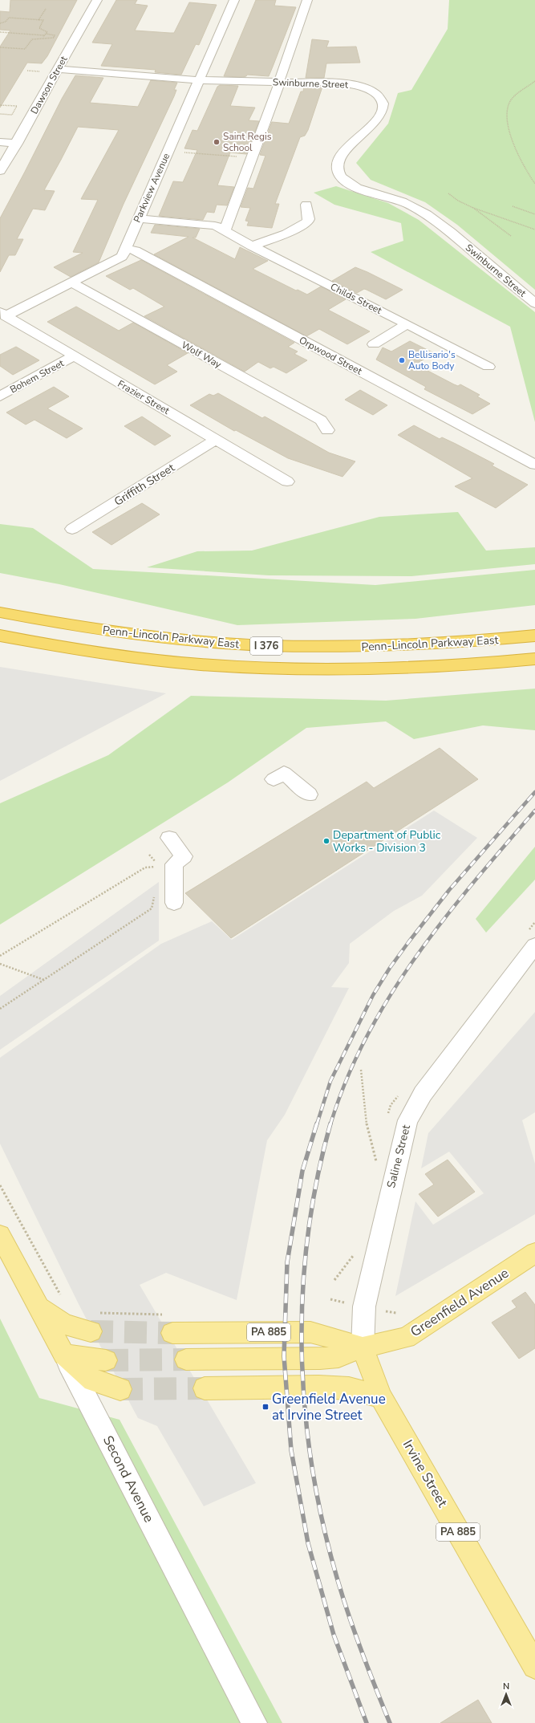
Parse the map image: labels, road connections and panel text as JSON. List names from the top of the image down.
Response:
{
  "streets": {
    "highway": ["Penn-Lincoln Parkway East", "I 376"],
    "main road": [
      "Greenfield Avenue",
      "PA 885",
      "Irvine Street",
      "Second Avenue"
    ],
    "street": [
      "Swinburne Street",
      "Dawson Street",
      "Parkview Avenue",
      "Childs Street",
      "Wolf Way",
      "Orpwood Street",
      "Bohem Street",
      "Frazier Street",
      "Griffith Street",
      "Saline Street"
    ]
  },
  "crossings": [
    ["Swinburne Street", "Dawson Street"],
    ["Swinburne Street", "Parkview Avenue"],
    ["Parkview Avenue", "Childs Street"],
    ["Parkview Avenue", "Wolf Way"],
    ["Parkview Avenue", "Orpwood Street"],
    ["Parkview Avenue", "Frazier Street"],
    ["Bohem Street", "Frazier Street"],
    ["Frazier Street", "Griffith Street"],
    ["Saline Street", "Greenfield Avenue"],
    ["Saline Street", "PA 885"],
    ["Saline Street", "Irvine Street"],
    ["Greenfield Avenue", "PA 885"],
    ["Greenfield Avenue", "Irvine Street"],
    ["PA 885", "Irvine Street"]
  ],
  "places": {
    "other": ["Saint Regis School", "Bellisario's Auto Body", "Department of Public Works - Division 3"],
    "transit": ["Greenfield Avenue at Irvine Street"]
  },
  "north": "top"
}
